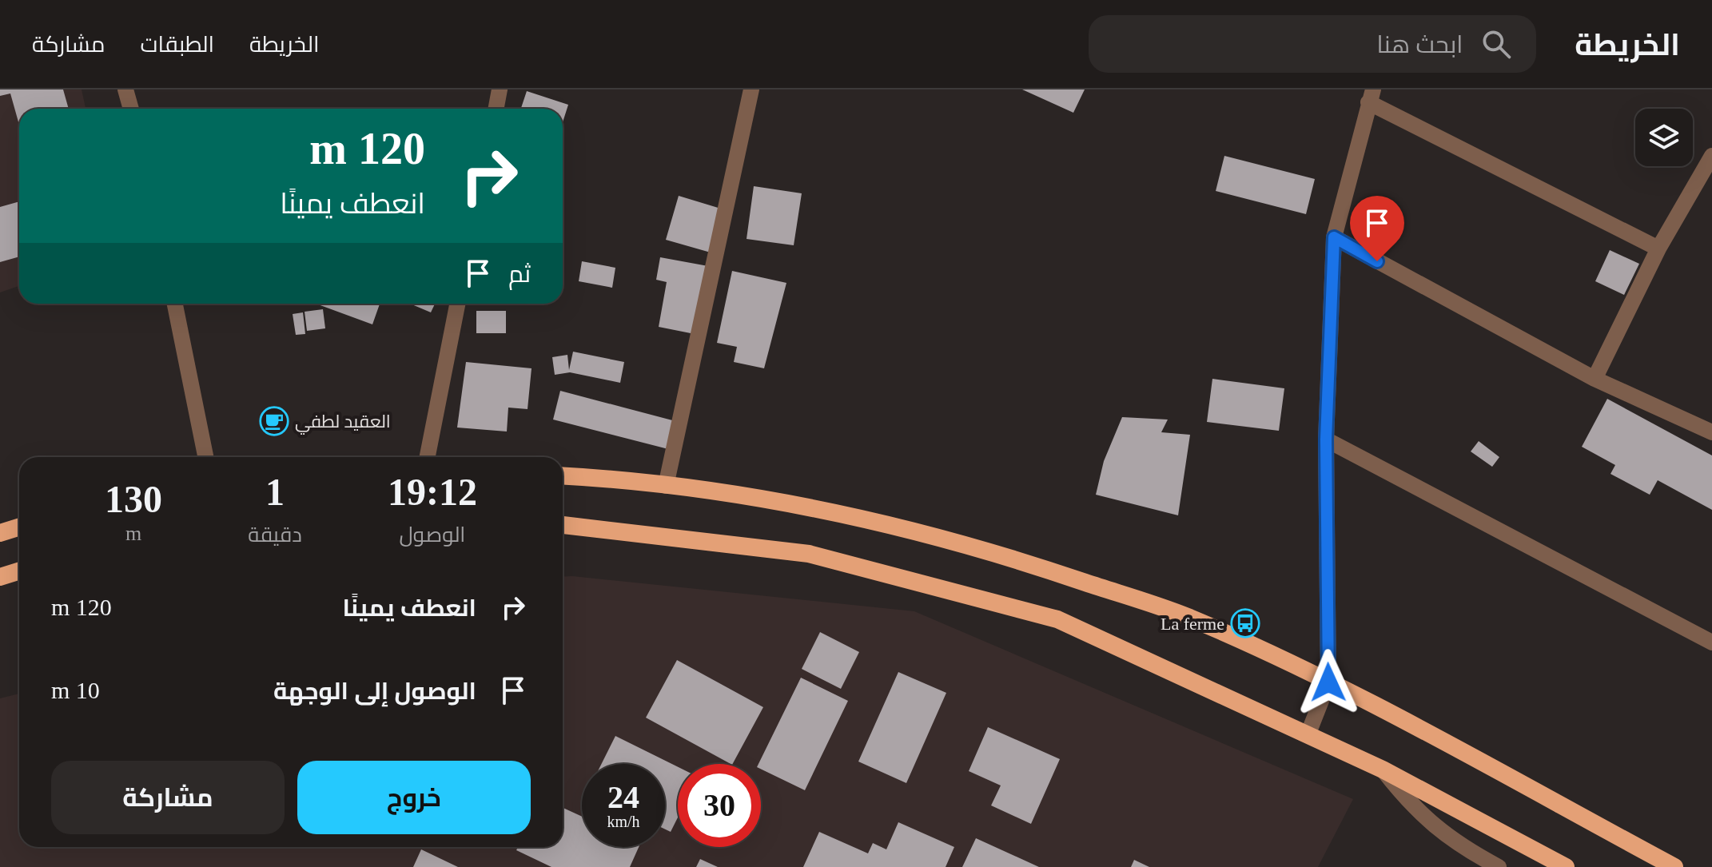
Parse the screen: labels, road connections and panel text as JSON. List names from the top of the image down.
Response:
{
  "places": {
    "cafe": ["العقيد لطفي"],
    "bus stop": ["La ferme"]
  },
  "page": {
    "header": "الخريطة",
    "search": "ابحث هنا",
    "nav": ["الخريطة", "الطبقات", "مشاركة"],
    "turn": ["120 m", "انعطف يمينًا"],
    "then": "ثم",
    "eta": [
      "19:12",
      "الوصول",
      "1",
      "دقيقة",
      "130",
      "m"
    ],
    "list": [
      {
        "name": "انعطف يمينًا",
        "value": "120 m"
      },
      {
        "name": "الوصول إلى الوجهة",
        "value": "10 m"
      }
    ],
    "buttons": ["خروج", "مشاركة"],
    "speed": "24 km/h",
    "limit": "30"
  }
}
